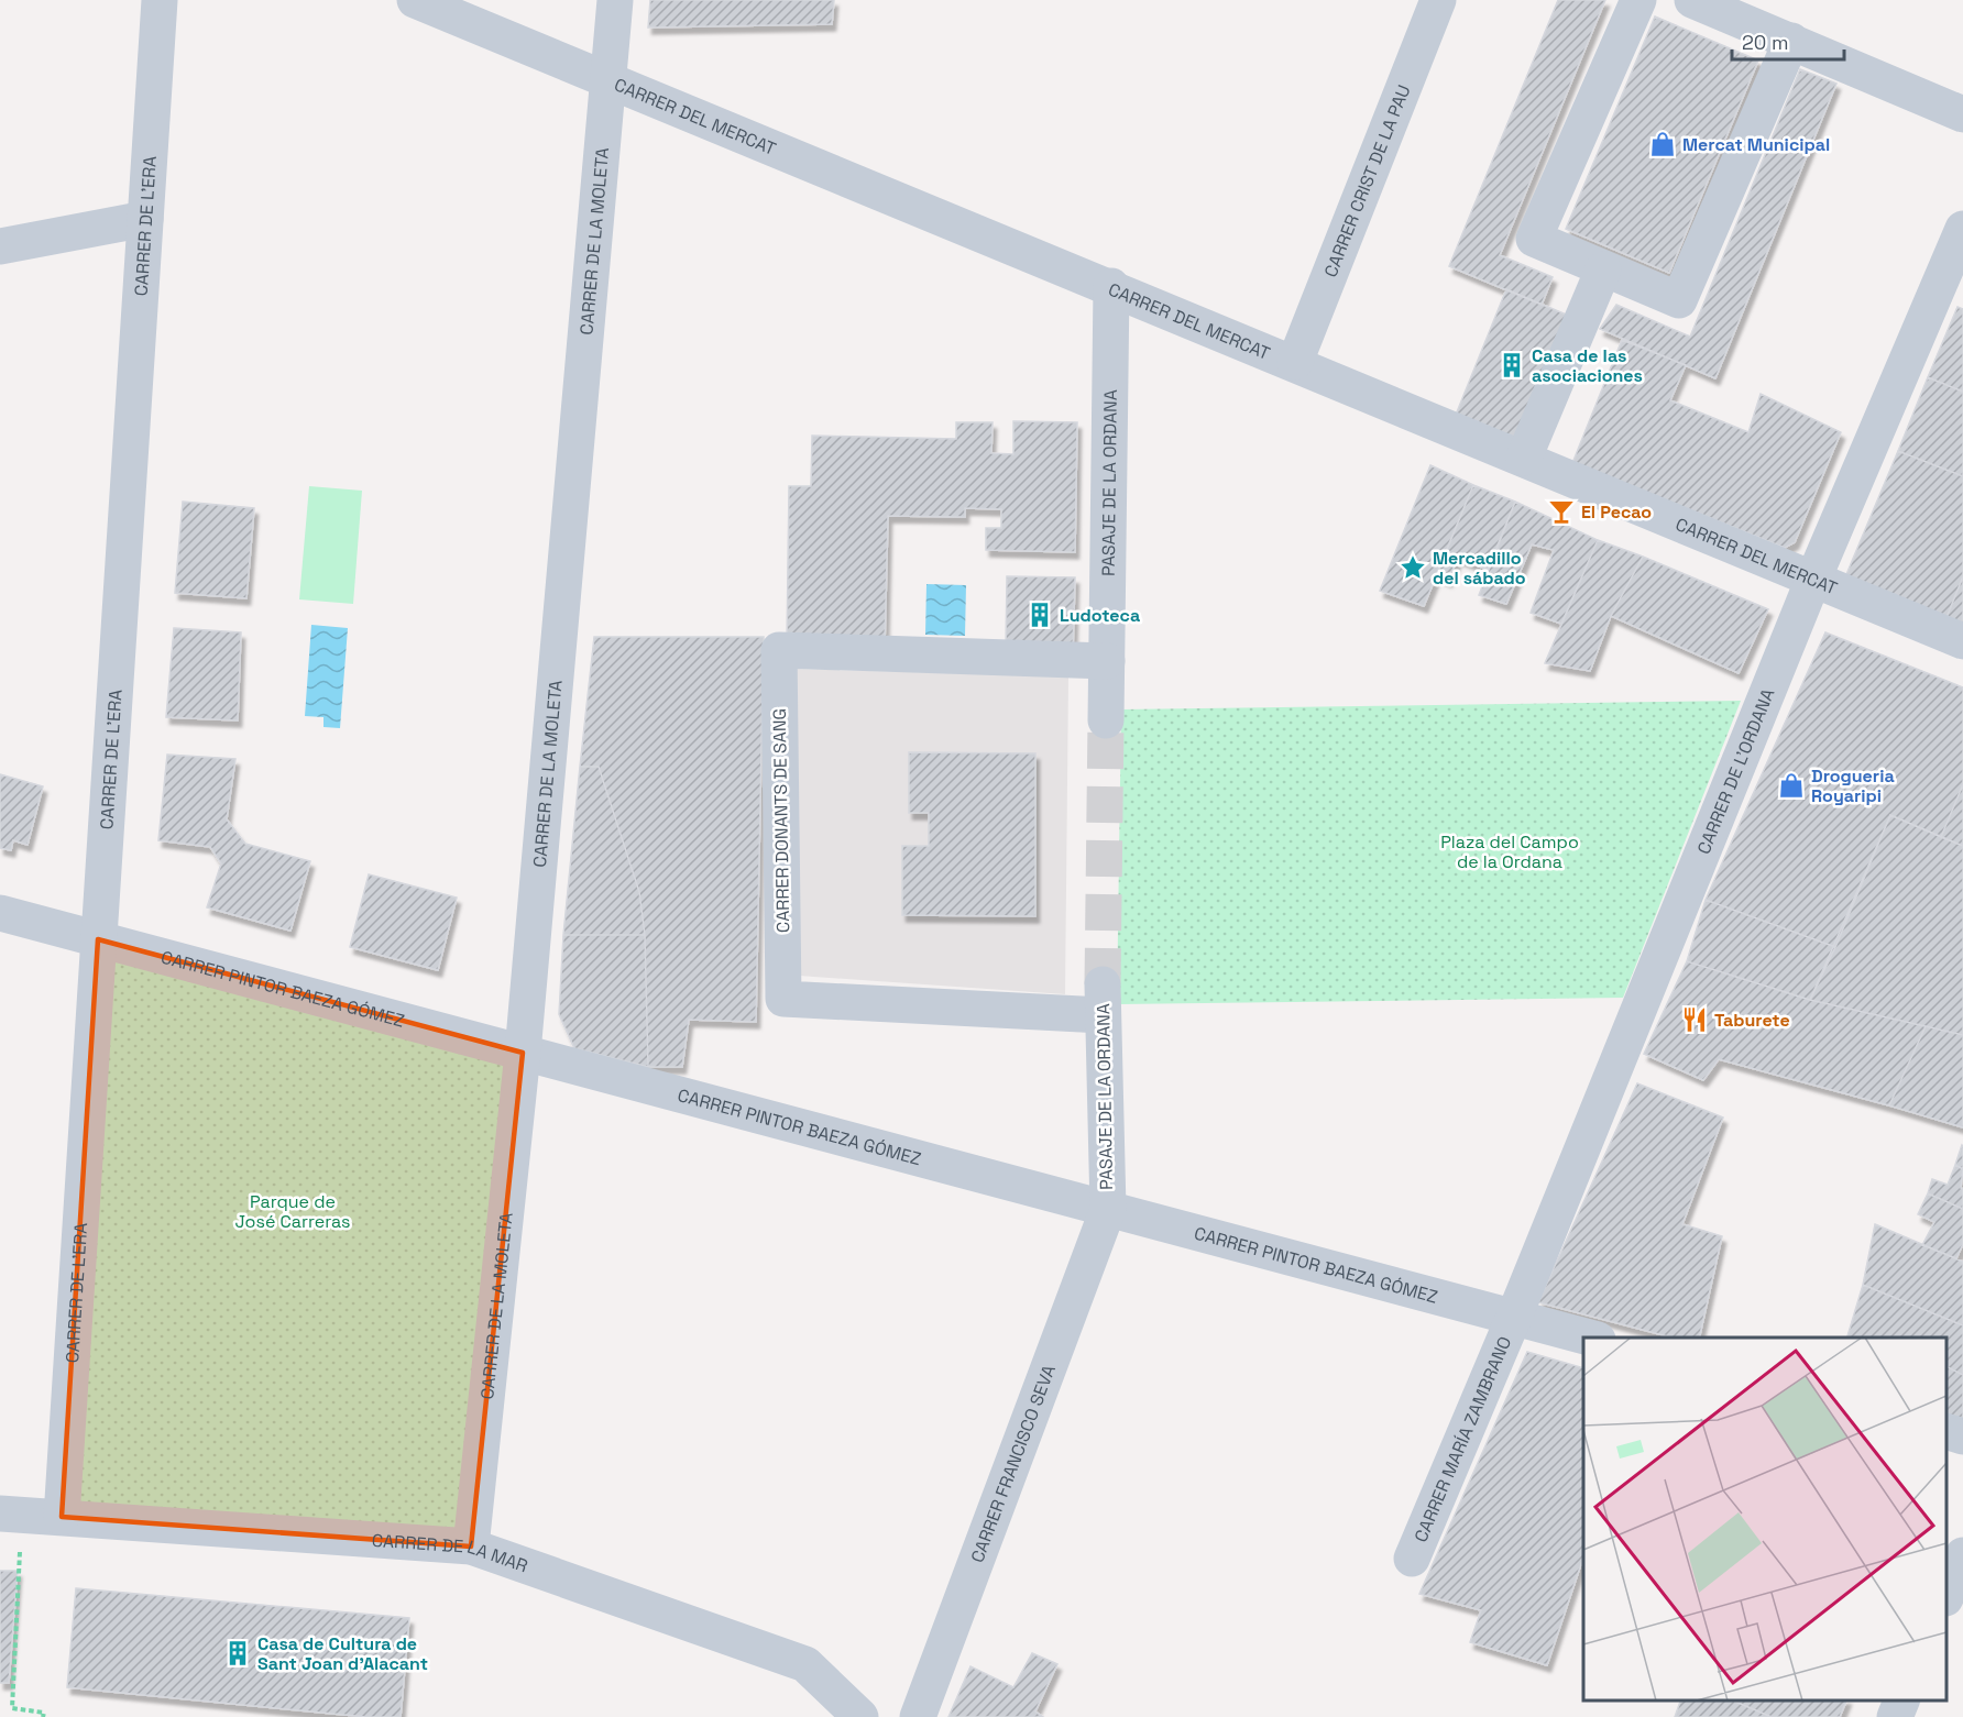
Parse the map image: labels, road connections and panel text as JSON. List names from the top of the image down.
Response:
{
  "streets": {
    "street": [
      "CARRER DEL MERCAT",
      "CARRER CRIST DE LA PAU",
      "CARRER DE L’ERA",
      "CARRER DE LA MOLETA",
      "PASAJE DE LA ORDANA",
      "CARRER DE L'ORDANA",
      "CARRER DONANTS DE SANG",
      "CARRER PINTOR BAEZA GÓMEZ",
      "CARRER MARÍA ZAMBRANO",
      "CARRER FRANCISCO SEVA",
      "CARRER DE LA MAR"
    ]
  },
  "crossings": [
    ["CARRER DEL MERCAT", "CARRER CRIST DE LA PAU"],
    ["CARRER DEL MERCAT", "CARRER DE LA MOLETA"],
    ["CARRER DEL MERCAT", "PASAJE DE LA ORDANA"],
    ["CARRER DEL MERCAT", "CARRER DE L'ORDANA"],
    ["CARRER DE L’ERA", "CARRER PINTOR BAEZA GÓMEZ"],
    ["CARRER DE L’ERA", "CARRER DE LA MAR"],
    ["CARRER DE LA MOLETA", "CARRER PINTOR BAEZA GÓMEZ"],
    ["CARRER DE LA MOLETA", "CARRER DE LA MAR"],
    ["PASAJE DE LA ORDANA", "CARRER DONANTS DE SANG"],
    ["PASAJE DE LA ORDANA", "CARRER PINTOR BAEZA GÓMEZ"],
    ["PASAJE DE LA ORDANA", "CARRER FRANCISCO SEVA"],
    ["CARRER DE L'ORDANA", "CARRER PINTOR BAEZA GÓMEZ"],
    ["CARRER DE L'ORDANA", "CARRER MARÍA ZAMBRANO"],
    ["CARRER PINTOR BAEZA GÓMEZ", "CARRER MARÍA ZAMBRANO"],
    ["CARRER PINTOR BAEZA GÓMEZ", "CARRER FRANCISCO SEVA"]
  ],
  "parks": ["Plaza del Campo de la Ordana", "Parque de José Carreras"],
  "places": {
    "shop": ["Mercat Municipal", "Drogueria Royaripi"],
    "building": ["Casa de las asociaciones", "Ludoteca", "Casa de Cultura de Sant Joan d'Alacant"],
    "bar": ["El Pecao"],
    "place": ["Mercadillo del sábado"],
    "restaurant": ["Taburete"]
  },
  "scale_bar": "20 m"
}
